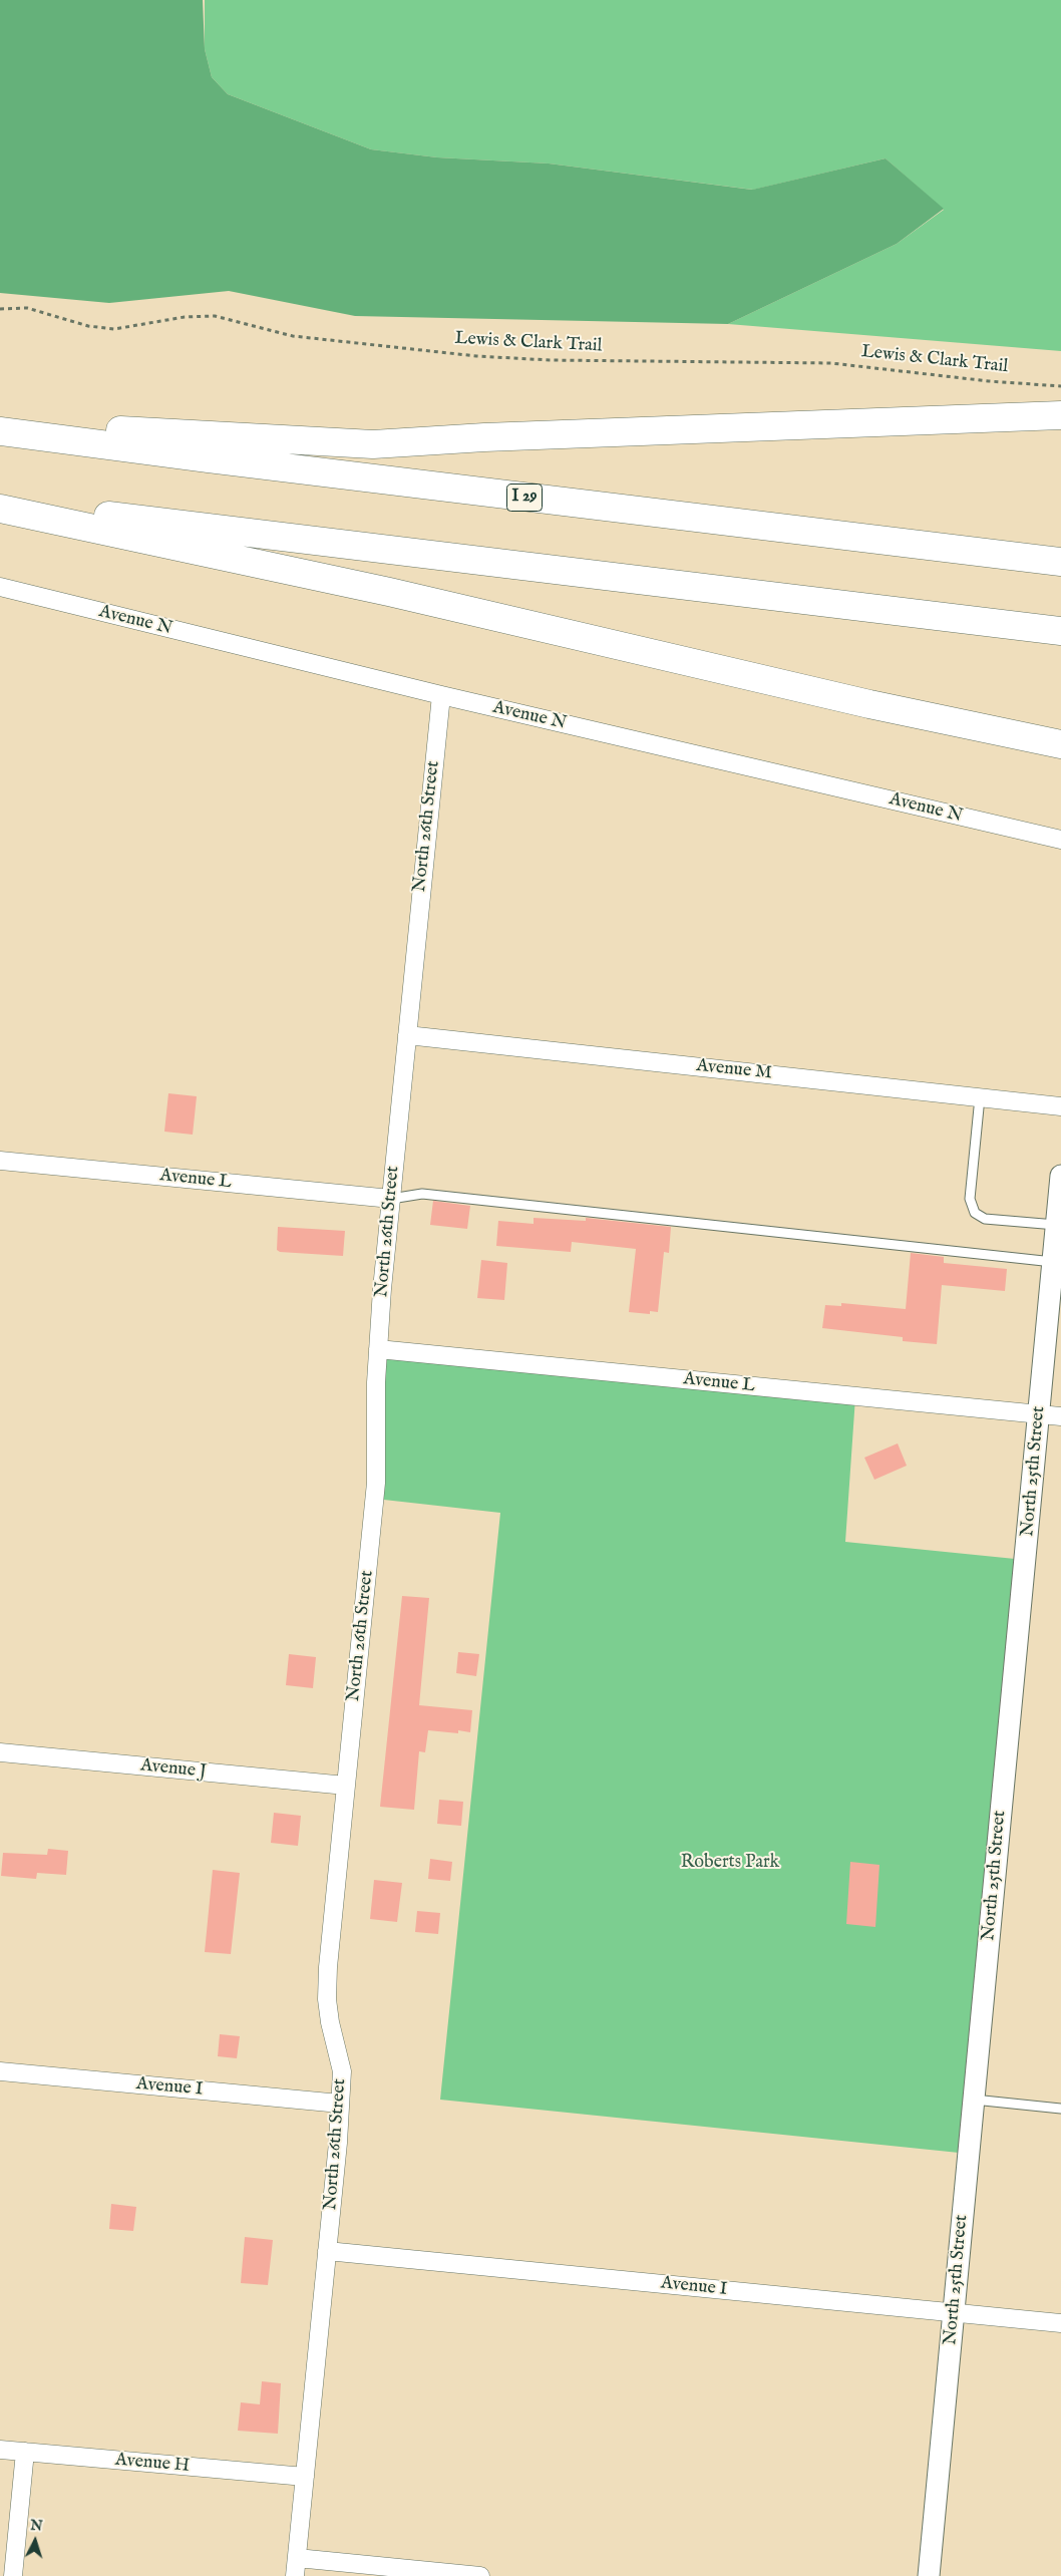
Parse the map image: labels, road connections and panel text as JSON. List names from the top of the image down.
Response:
{
  "streets": {
    "highway": ["I 29"],
    "street": [
      "Avenue N",
      "North 26th Street",
      "Avenue M",
      "Avenue L",
      "North 25th Street",
      "Avenue J",
      "Avenue I",
      "Avenue H"
    ],
    "path": ["Lewis & Clark Trail"]
  },
  "crossings": [
    ["Avenue N", "North 26th Street"],
    ["North 26th Street", "Avenue M"],
    ["North 26th Street", "Avenue L"],
    ["North 26th Street", "Avenue J"],
    ["North 26th Street", "Avenue I"],
    ["North 26th Street", "Avenue H"],
    ["Avenue L", "North 25th Street"],
    ["North 25th Street", "Avenue I"]
  ],
  "parks": ["Roberts Park"],
  "north": "top"
}
